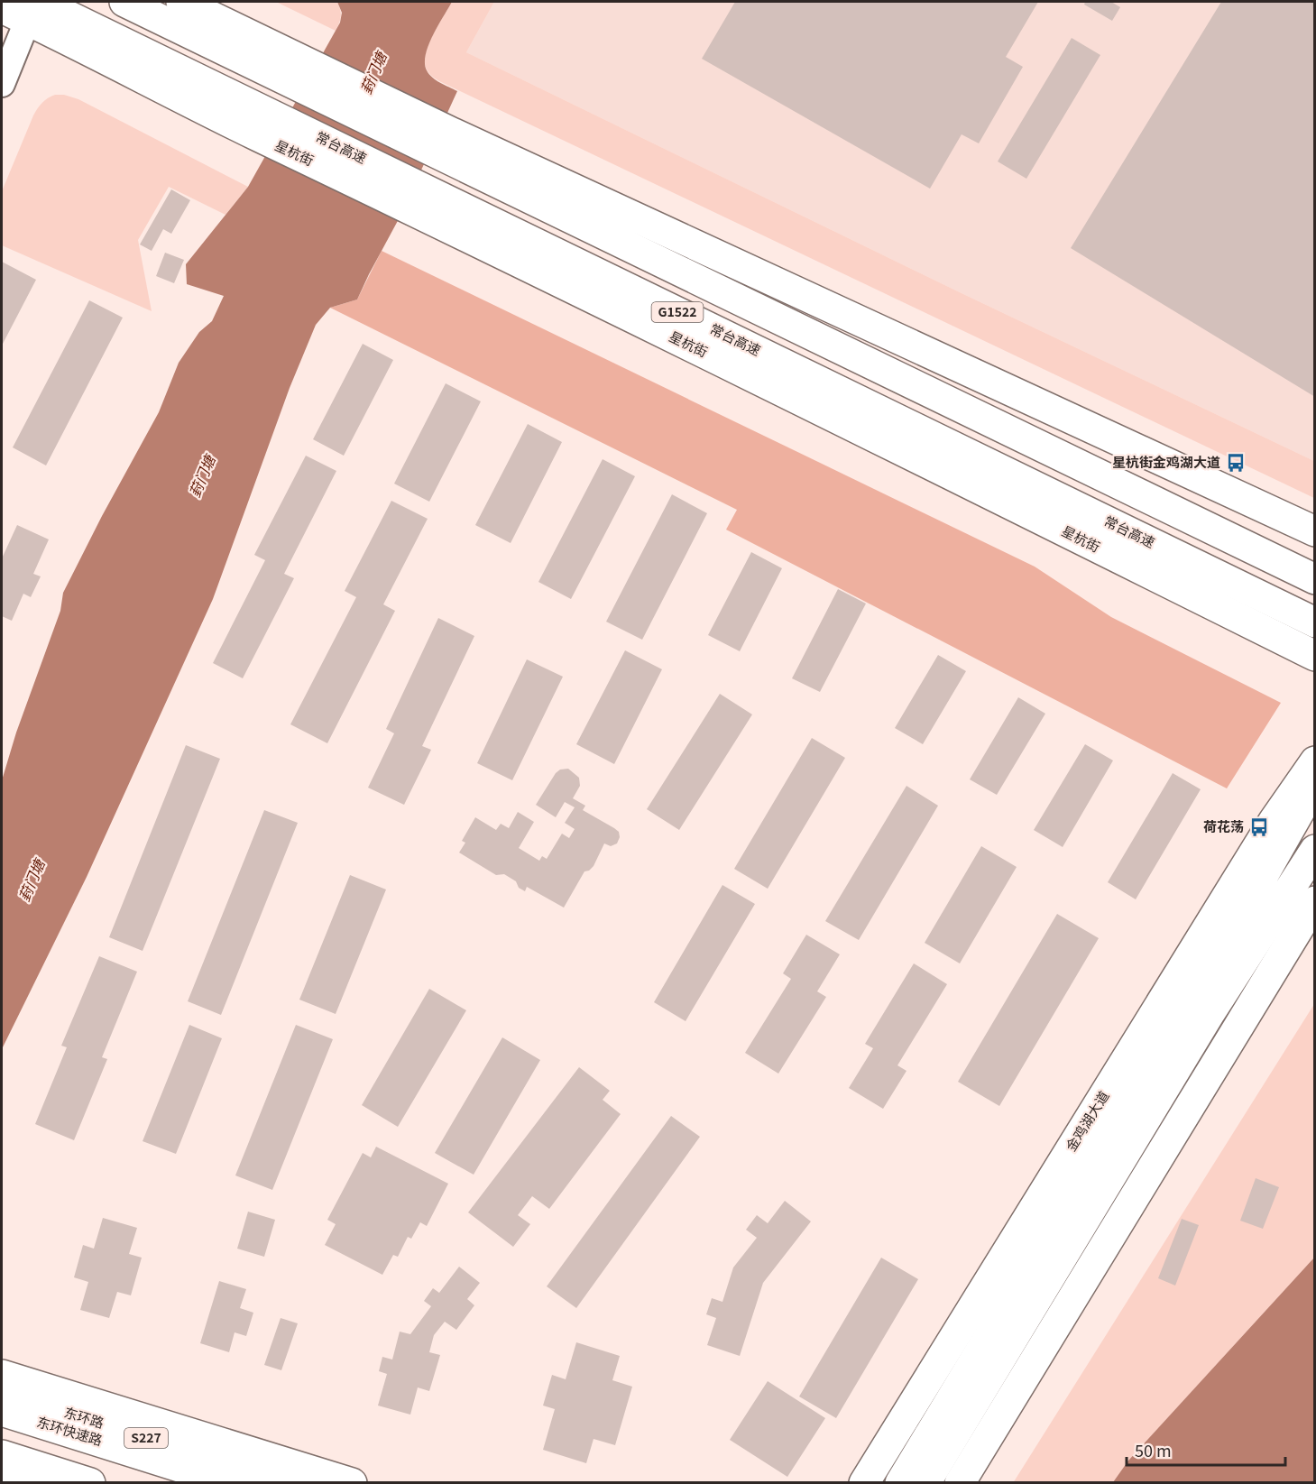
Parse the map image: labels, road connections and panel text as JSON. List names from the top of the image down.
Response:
{
  "streets": {
    "main road": [
      "常台高速",
      "星杭街",
      "G1522",
      "金鸡湖大道",
      "东环路",
      "东环快速路",
      "S227"
    ]
  },
  "crossings": [
    ["常台高速", "星杭街"]
  ],
  "water": ["葑门塘"],
  "places": {
    "bus stop": ["星杭街金鸡湖大道", "荷花荡"]
  },
  "scale_bar": "50 m"
}
